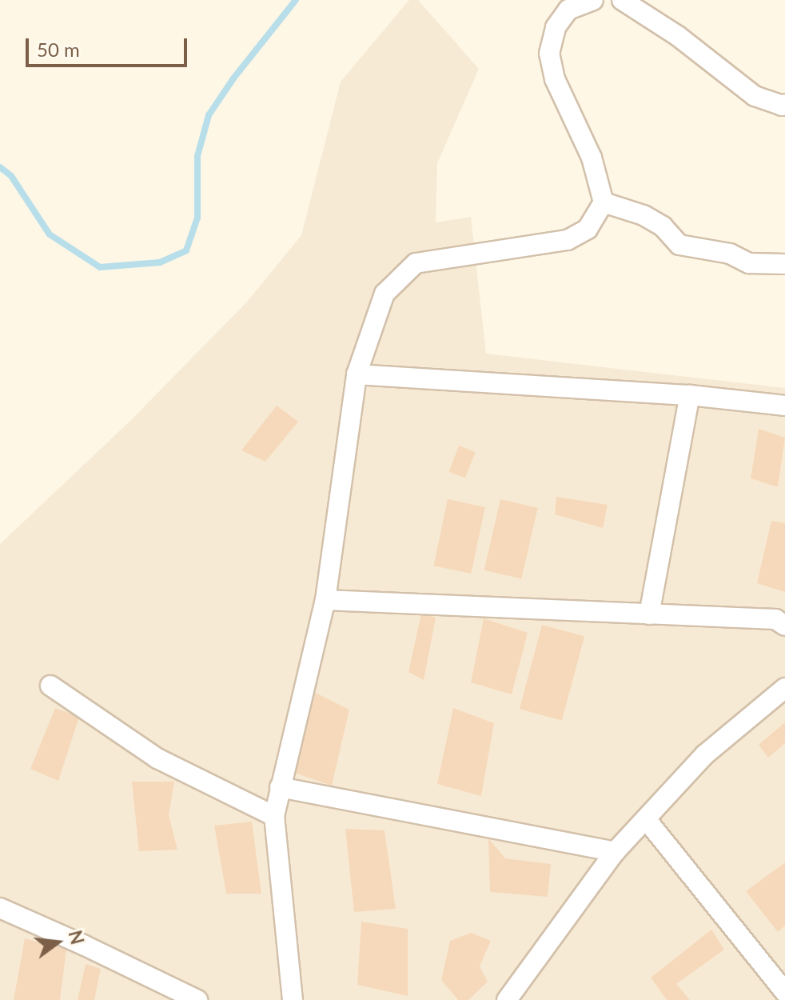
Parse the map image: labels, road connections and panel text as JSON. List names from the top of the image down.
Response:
{
  "scale_bar": "50 m",
  "north": "right"
}
